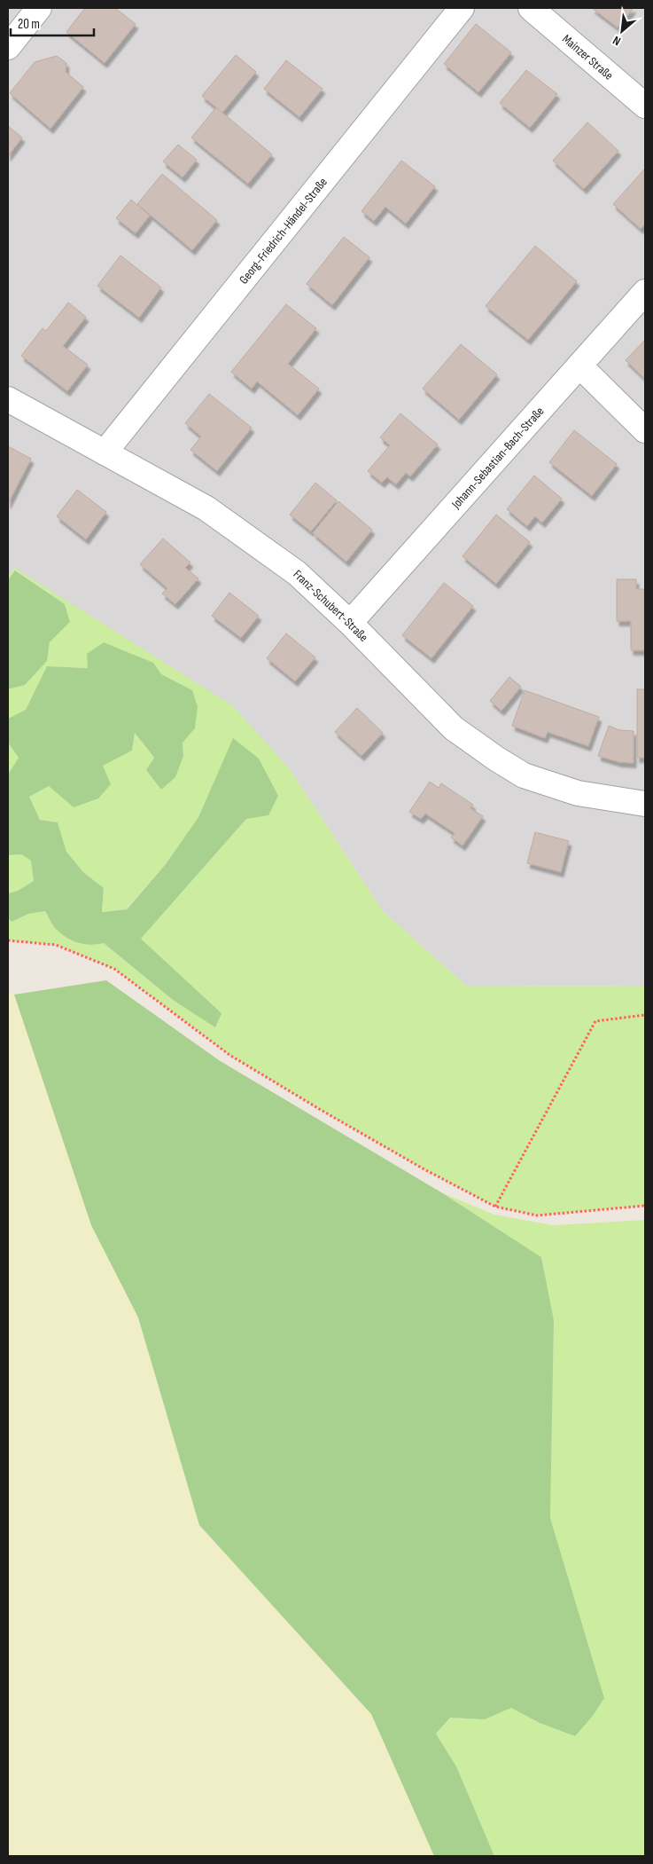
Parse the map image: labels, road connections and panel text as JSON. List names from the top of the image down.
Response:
{
  "streets": {
    "street": [
      "Mainzer Straße",
      "Georg-Friedrich-Händel-Straße",
      "Johann-Sebastian-Bach-Straße",
      "Franz-Schubert-Straße"
    ]
  },
  "crossings": [
    ["Georg-Friedrich-Händel-Straße", "Franz-Schubert-Straße"],
    ["Johann-Sebastian-Bach-Straße", "Franz-Schubert-Straße"]
  ],
  "scale_bar": "20 m",
  "north": "bottom left"
}
